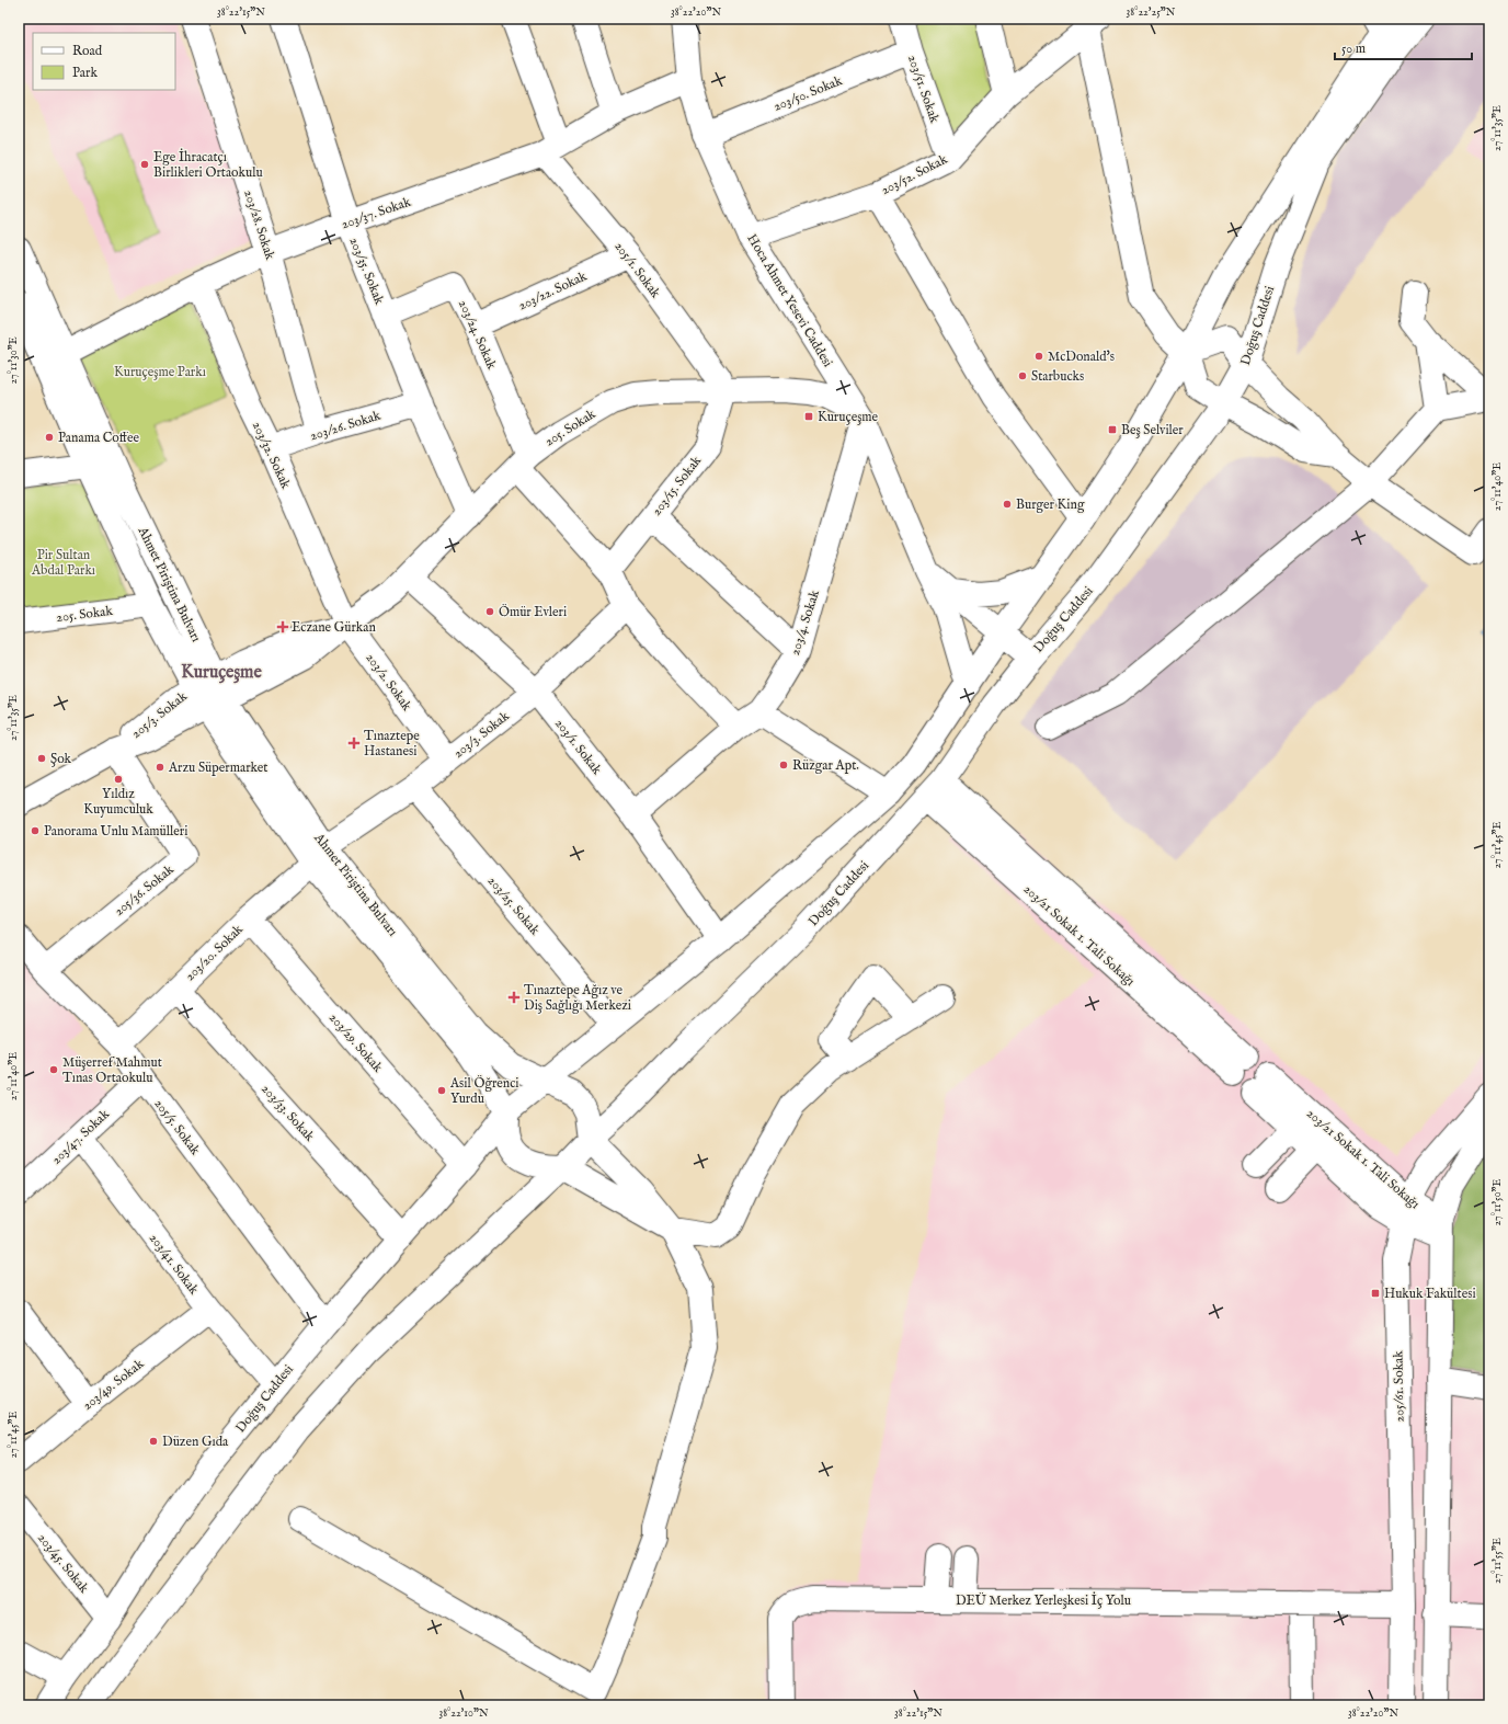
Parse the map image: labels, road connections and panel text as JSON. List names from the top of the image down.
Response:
{
  "streets": {
    "street": [
      "203/51. Sokak",
      "203/50. Sokak",
      "203/52. Sokak",
      "203/37. Sokak",
      "203/28. Sokak",
      "205/1. Sokak",
      "203/35. Sokak",
      "203/22. Sokak",
      "Hoca Ahmet Yesevi Caddesi",
      "Doğuş Caddesi",
      "203/24. Sokak",
      "203/26. Sokak",
      "205. Sokak",
      "203/32. Sokak",
      "203/15. Sokak",
      "Ahmet Piriştina Bulvarı",
      "203/4. Sokak",
      "203/2. Sokak",
      "205/3. Sokak",
      "203/3. Sokak",
      "203/1. Sokak",
      "205/36. Sokak",
      "203/25. Sokak",
      "203/21 Sokak 1. Tali Sokağı",
      "203/20. Sokak",
      "203/29. Sokak",
      "203/33. Sokak",
      "205/5. Sokak",
      "203/47. Sokak",
      "203/41. Sokak",
      "203/49. Sokak",
      "205/61. Sokak",
      "203/45. Sokak",
      "DEÜ Merkez Yerleşkesi İç Yolu"
    ]
  },
  "crossings": [
    ["203/51. Sokak", "203/50. Sokak"],
    ["203/51. Sokak", "203/52. Sokak"],
    ["203/50. Sokak", "Hoca Ahmet Yesevi Caddesi"],
    ["203/52. Sokak", "Hoca Ahmet Yesevi Caddesi"],
    ["203/37. Sokak", "203/28. Sokak"],
    ["203/37. Sokak", "205/1. Sokak"],
    ["203/37. Sokak", "203/35. Sokak"],
    ["203/37. Sokak", "Hoca Ahmet Yesevi Caddesi"],
    ["203/37. Sokak", "203/32. Sokak"],
    ["203/37. Sokak", "Ahmet Piriştina Bulvarı"],
    ["203/28. Sokak", "203/26. Sokak"],
    ["205/1. Sokak", "203/22. Sokak"],
    ["205/1. Sokak", "205. Sokak"],
    ["205/1. Sokak", "203/15. Sokak"],
    ["203/35. Sokak", "203/24. Sokak"],
    ["203/35. Sokak", "203/26. Sokak"],
    ["203/35. Sokak", "205. Sokak"],
    ["203/22. Sokak", "203/24. Sokak"],
    ["Hoca Ahmet Yesevi Caddesi", "205. Sokak"],
    ["Hoca Ahmet Yesevi Caddesi", "203/4. Sokak"],
    ["Doğuş Caddesi", "Ahmet Piriştina Bulvarı"],
    ["Doğuş Caddesi", "203/21 Sokak 1. Tali Sokağı"],
    ["Doğuş Caddesi", "203/29. Sokak"],
    ["Doğuş Caddesi", "203/33. Sokak"],
    ["Doğuş Caddesi", "205/5. Sokak"],
    ["Doğuş Caddesi", "203/41. Sokak"],
    ["Doğuş Caddesi", "203/45. Sokak"],
    ["203/24. Sokak", "205. Sokak"],
    ["203/26. Sokak", "203/32. Sokak"],
    ["205. Sokak", "203/32. Sokak"],
    ["205. Sokak", "203/15. Sokak"],
    ["205. Sokak", "Ahmet Piriştina Bulvarı"],
    ["205. Sokak", "203/4. Sokak"],
    ["205. Sokak", "203/2. Sokak"],
    ["205. Sokak", "205/3. Sokak"],
    ["205. Sokak", "203/1. Sokak"],
    ["203/32. Sokak", "203/2. Sokak"],
    ["Ahmet Piriştina Bulvarı", "205/3. Sokak"],
    ["Ahmet Piriştina Bulvarı", "203/3. Sokak"],
    ["Ahmet Piriştina Bulvarı", "203/20. Sokak"],
    ["203/4. Sokak", "203/1. Sokak"],
    ["203/2. Sokak", "203/3. Sokak"],
    ["205/3. Sokak", "205/36. Sokak"],
    ["203/3. Sokak", "203/1. Sokak"],
    ["203/3. Sokak", "203/25. Sokak"],
    ["203/3. Sokak", "203/20. Sokak"],
    ["205/36. Sokak", "205/5. Sokak"],
    ["203/21 Sokak 1. Tali Sokağı", "205/61. Sokak"],
    ["203/20. Sokak", "203/29. Sokak"],
    ["203/20. Sokak", "203/33. Sokak"],
    ["203/20. Sokak", "205/5. Sokak"],
    ["205/5. Sokak", "203/47. Sokak"],
    ["203/47. Sokak", "203/41. Sokak"],
    ["203/41. Sokak", "203/49. Sokak"],
    ["205/61. Sokak", "DEÜ Merkez Yerleşkesi İç Yolu"]
  ],
  "districts": ["Kuruçeşme"],
  "parks": ["Kuruçeşme Parkı", "Pir Sultan Abdal Parkı"],
  "places": {
    "other": [
      "Ege İhracatçı Birlikleri Ortaokulu",
      "McDonald's",
      "Starbucks",
      "Panama Coffee",
      "Burger King",
      "Ömür Evleri",
      "Şok",
      "Rüzgar Apt.",
      "Arzu Süpermarket",
      "Yıldız Kuyumculuk",
      "Panorama Unlu Mamülleri",
      "Müşerref Mahmut Tınas Ortaokulu",
      "Asil Öğrenci Yurdu",
      "Düzen Gıda"
    ],
    "transit": ["Kuruçeşme", "Beş Selviler", "Hukuk Fakültesi"],
    "health": ["Eczane Gürkan", "Tınaztepe Hastanesi", "Tınaztepe Ağız ve Diş Sağlığı Merkezi"]
  },
  "legend": ["Road", "Park"],
  "scale_bar": "50 m",
  "coordinates": [
    "38°22'15\"N",
    "38°22'20\"N",
    "38°22'25\"N",
    "27°11'35\"E",
    "27°11'30\"E",
    "27°11'40\"E",
    "27°11'45\"E",
    "27°11'50\"E",
    "27°11'55\"E",
    "38°22'10\"N"
  ]
}
